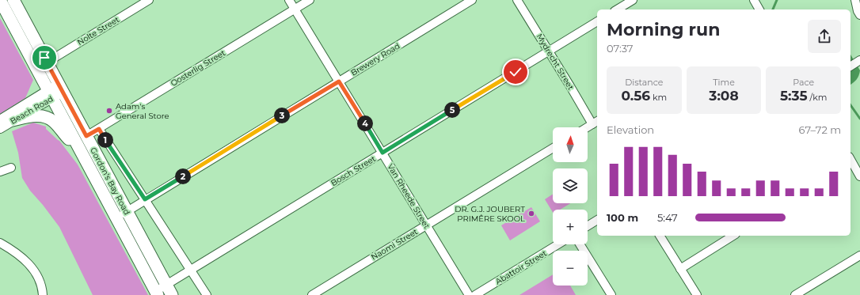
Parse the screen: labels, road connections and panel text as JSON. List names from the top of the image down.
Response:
{
  "streets": {
    "main road": ["Gordon's Bay Road"],
    "street": [
      "Nolte Street",
      "Brewery Road",
      "Mydrecht Street",
      "Oosterlig Street",
      "Beach Road",
      "Bosch Street",
      "Van Rheede Street",
      "Naomi Street",
      "Abattoir Street"
    ]
  },
  "crossings": [
    ["Nolte Street", "Gordon's Bay Road"],
    ["Brewery Road", "Gordon's Bay Road"],
    ["Brewery Road", "Van Rheede Street"],
    ["Mydrecht Street", "Bosch Street"],
    ["Oosterlig Street", "Gordon's Bay Road"],
    ["Oosterlig Street", "Van Rheede Street"],
    ["Beach Road", "Gordon's Bay Road"],
    ["Bosch Street", "Gordon's Bay Road"],
    ["Bosch Street", "Van Rheede Street"],
    ["Van Rheede Street", "Naomi Street"]
  ],
  "places": ["Adam's General Store", "DR. G.J. JOUBERT PRIMÊRE SKOOL"],
  "north": "top",
  "page": {
    "heading": ["Morning run", "07:37"],
    "stats": [
      ["Distance", "0.56 km"],
      ["Time", "3:08"],
      ["Pace", "5:35 /km"]
    ],
    "pins": [
      "5",
      "3",
      "4",
      "1",
      "2"
    ],
    "chart": ["Elevation", "67–72 m"],
    "map_buttons": ["+", "−"],
    "list": [
      {
        "name": "100 m",
        "note": "5:47"
      }
    ]
  }
}
